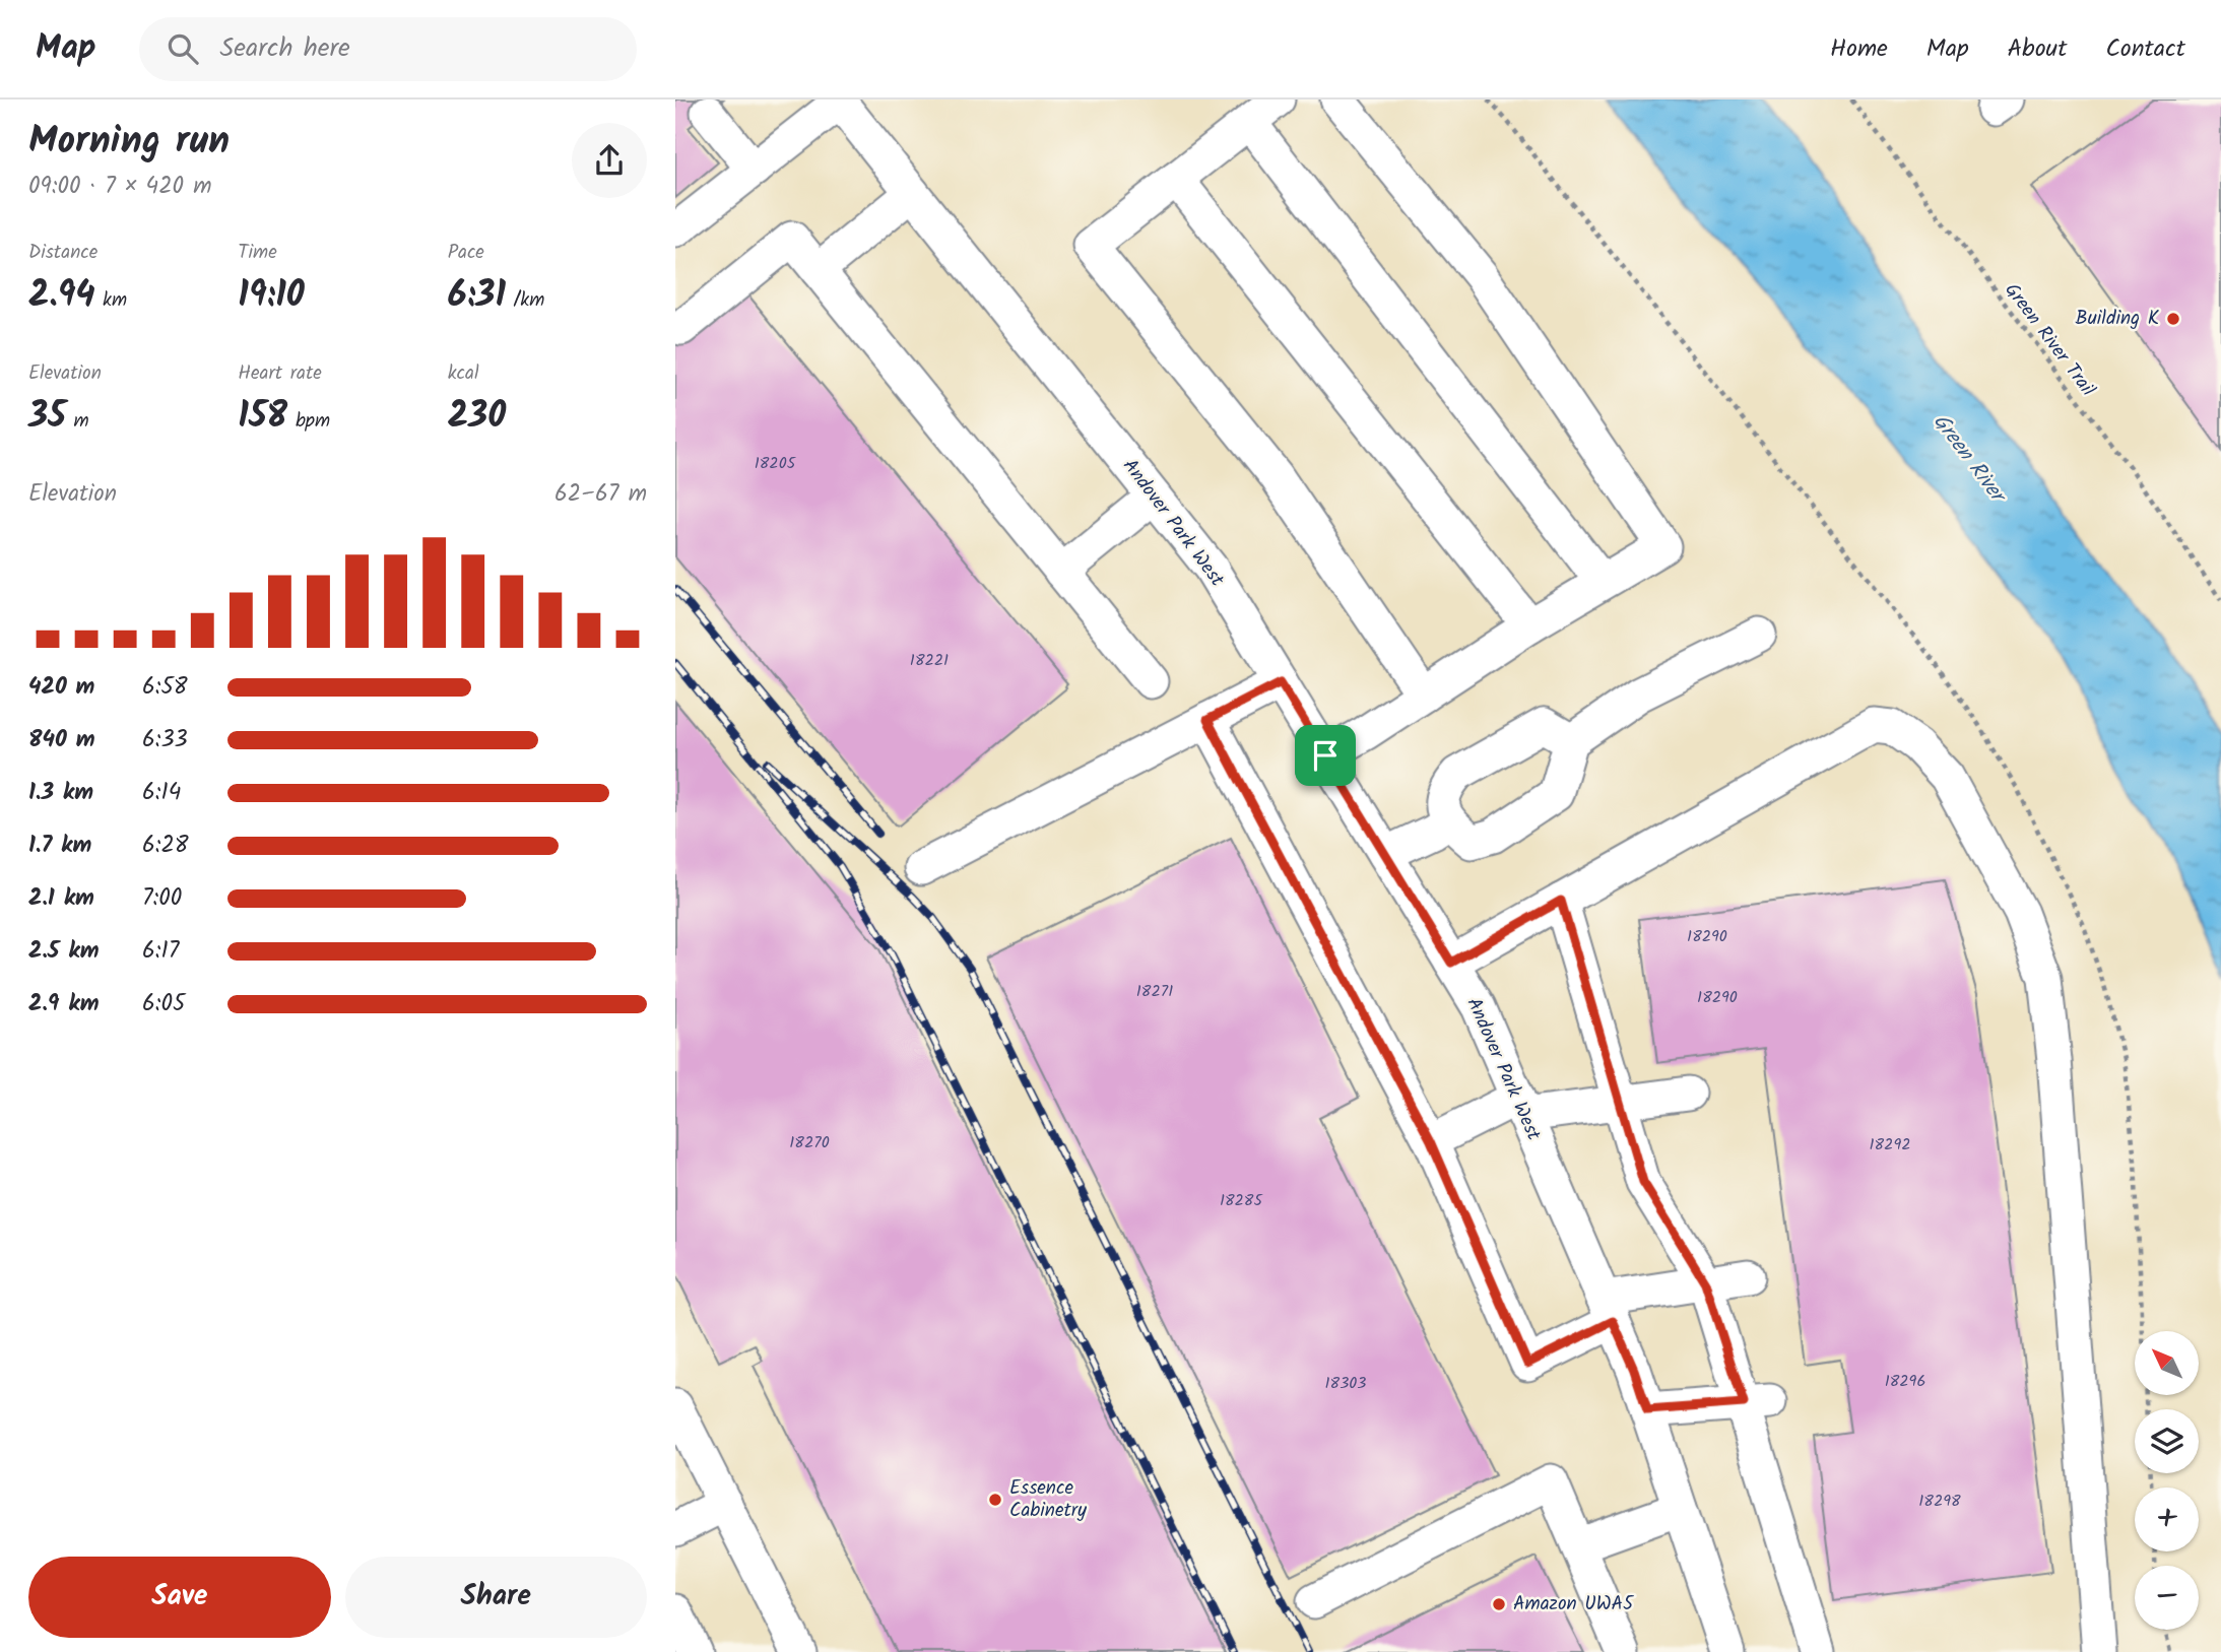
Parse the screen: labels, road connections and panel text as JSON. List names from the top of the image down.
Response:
{
  "streets": {
    "street": ["Andover Park West"],
    "path": ["Green River Trail"]
  },
  "water": ["Green River"],
  "places": ["Building K", "Essence Cabinetry", "Amazon UWA5"],
  "house_numbers": [
    "18205",
    "18221",
    "18290",
    "18271",
    "18290",
    "18270",
    "18292",
    "18285",
    "18296",
    "18303",
    "18298"
  ],
  "north": "top left",
  "page": {
    "header": "Map",
    "search": "Search here",
    "nav": [
      "Home",
      "Map",
      "About",
      "Contact"
    ],
    "heading": ["Morning run", "09:00 · 7 × 420 m"],
    "stats": [
      ["Distance", "2.94 km"],
      ["Time", "19:10"],
      ["Pace", "6:31 /km"],
      ["Elevation", "35 m"],
      ["Heart rate", "158 bpm"],
      ["kcal", "230"]
    ],
    "chart": ["Elevation", "62–67 m"],
    "list": [
      {
        "name": "420 m",
        "note": "6:58"
      },
      {
        "name": "840 m",
        "note": "6:33"
      },
      {
        "name": "1.3 km",
        "note": "6:14"
      },
      {
        "name": "1.7 km",
        "note": "6:28"
      },
      {
        "name": "2.1 km",
        "note": "7:00"
      },
      {
        "name": "2.5 km",
        "note": "6:17"
      },
      {
        "name": "2.9 km",
        "note": "6:05"
      }
    ],
    "map_buttons": ["+", "−"],
    "buttons": ["Save", "Share"]
  }
}
